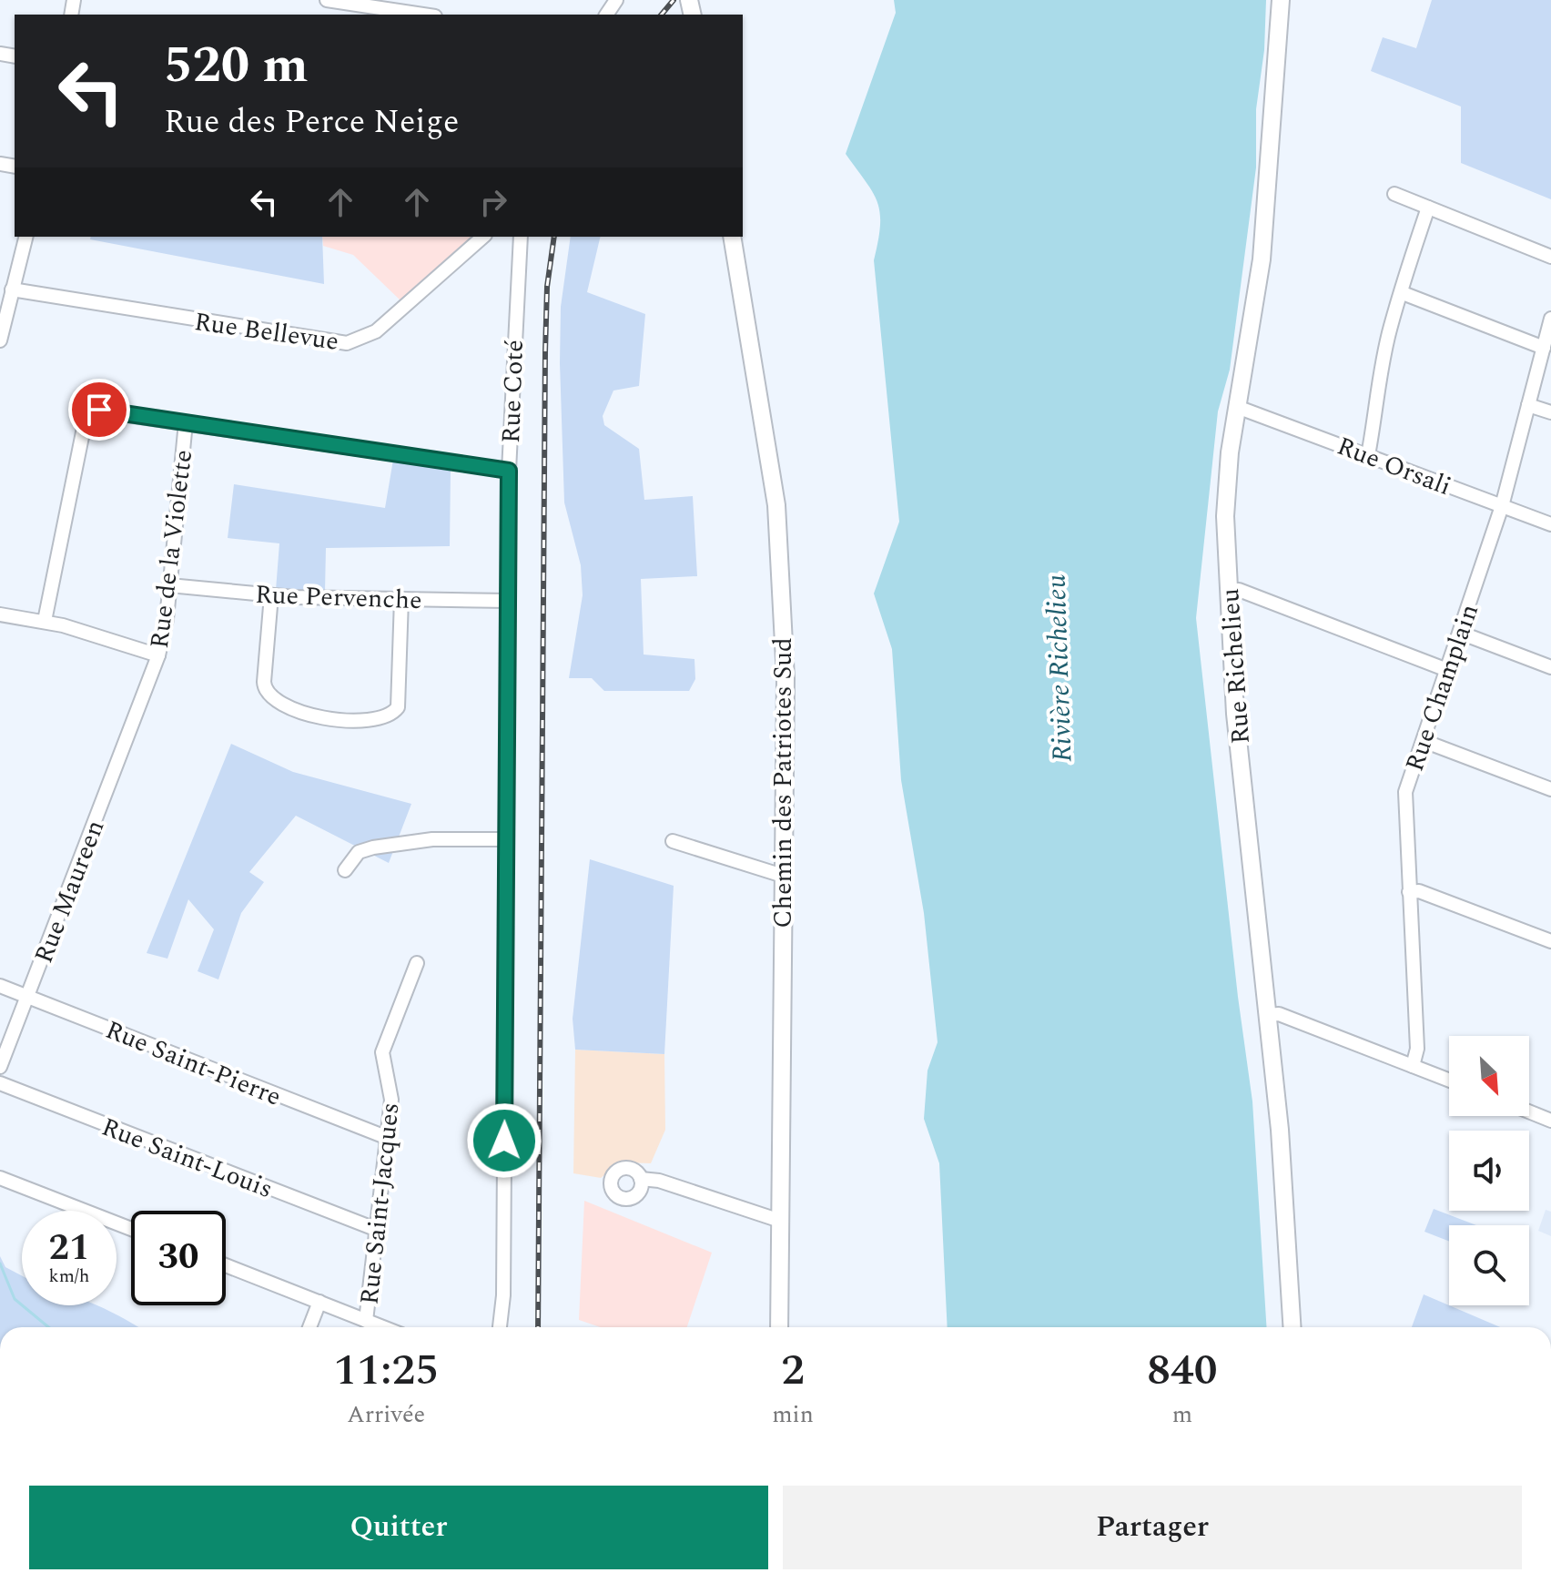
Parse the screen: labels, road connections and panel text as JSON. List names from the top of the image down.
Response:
{
  "streets": {
    "main road": ["Rue Richelieu", "Chemin des Patriotes Sud"],
    "street": [
      "Rue Bellevue",
      "Rue Coté",
      "Rue Orsali",
      "Rue de la Violette",
      "Rue Pervenche",
      "Rue Champlain",
      "Rue Maureen",
      "Rue Saint-Pierre",
      "Rue Saint-Louis",
      "Rue Saint-Jacques"
    ]
  },
  "crossings": [
    ["Rue Coté", "Rue Pervenche"],
    ["Rue Orsali", "Rue Richelieu"],
    ["Rue Orsali", "Rue Champlain"],
    ["Rue de la Violette", "Rue Pervenche"],
    ["Rue de la Violette", "Rue Maureen"],
    ["Rue Maureen", "Rue Saint-Pierre"],
    ["Rue Saint-Pierre", "Rue Saint-Jacques"],
    ["Rue Saint-Louis", "Rue Saint-Jacques"]
  ],
  "water": ["Rivière Richelieu"],
  "north": "bottom right",
  "page": {
    "turn": ["520 m", "Rue des Perce Neige"],
    "speed": "21 km/h",
    "limit": "30",
    "eta": [
      "11:25",
      "Arrivée",
      "2",
      "min",
      "840",
      "m"
    ],
    "buttons": ["Quitter", "Partager"]
  }
}
